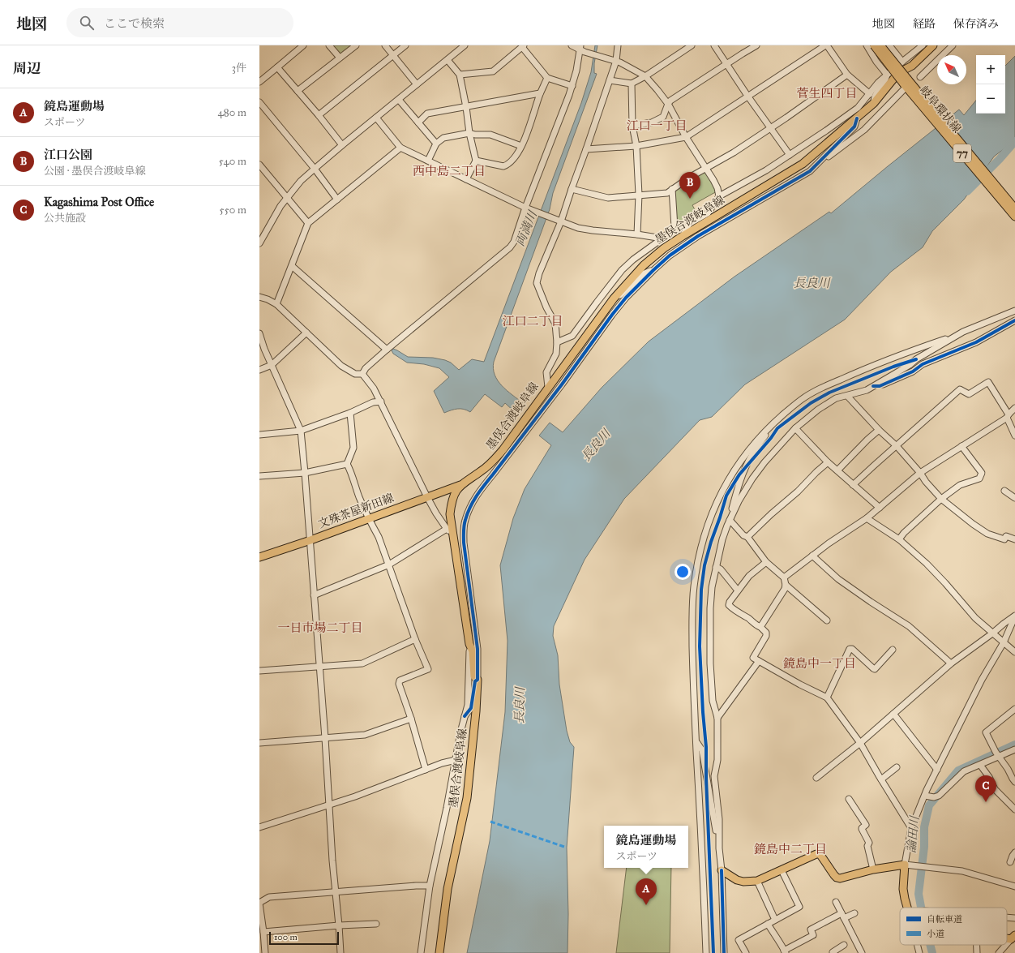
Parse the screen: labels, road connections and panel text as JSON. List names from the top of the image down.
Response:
{
  "streets": {
    "main road": [
      "岐阜環状線",
      "77",
      "墨俣合渡岐阜線",
      "文殊茶屋新田線"
    ]
  },
  "crossings": [
    ["墨俣合渡岐阜線", "文殊茶屋新田線"]
  ],
  "districts": [
    "菅生四丁目",
    "江口一丁目",
    "西中島二丁目",
    "江口二丁目",
    "一日市場二丁目",
    "鏡島中一丁目",
    "鏡島中二丁目"
  ],
  "water": ["両満川", "長良川", "論田川"],
  "legend": ["自転車道", "小道"],
  "scale_bar": "100 m",
  "north": "top left",
  "page": {
    "header": "地図",
    "search": "ここで検索",
    "nav": ["地図", "経路", "保存済み"],
    "heading": ["周辺", "3件"],
    "map_buttons": ["+", "−"],
    "list": [
      {
        "mark": "A",
        "name": "鏡島運動場",
        "note": "スポーツ",
        "value": "480 m"
      },
      {
        "mark": "B",
        "name": "江口公園",
        "note": "公園 · 墨俣合渡岐阜線",
        "value": "540 m"
      },
      {
        "mark": "C",
        "name": "Kagashima Post Office",
        "note": "公共施設",
        "value": "550 m"
      }
    ],
    "pins": ["B", "C", "A"],
    "popup": ["鏡島運動場", "スポーツ"],
    "scale": "100 m"
  }
}
